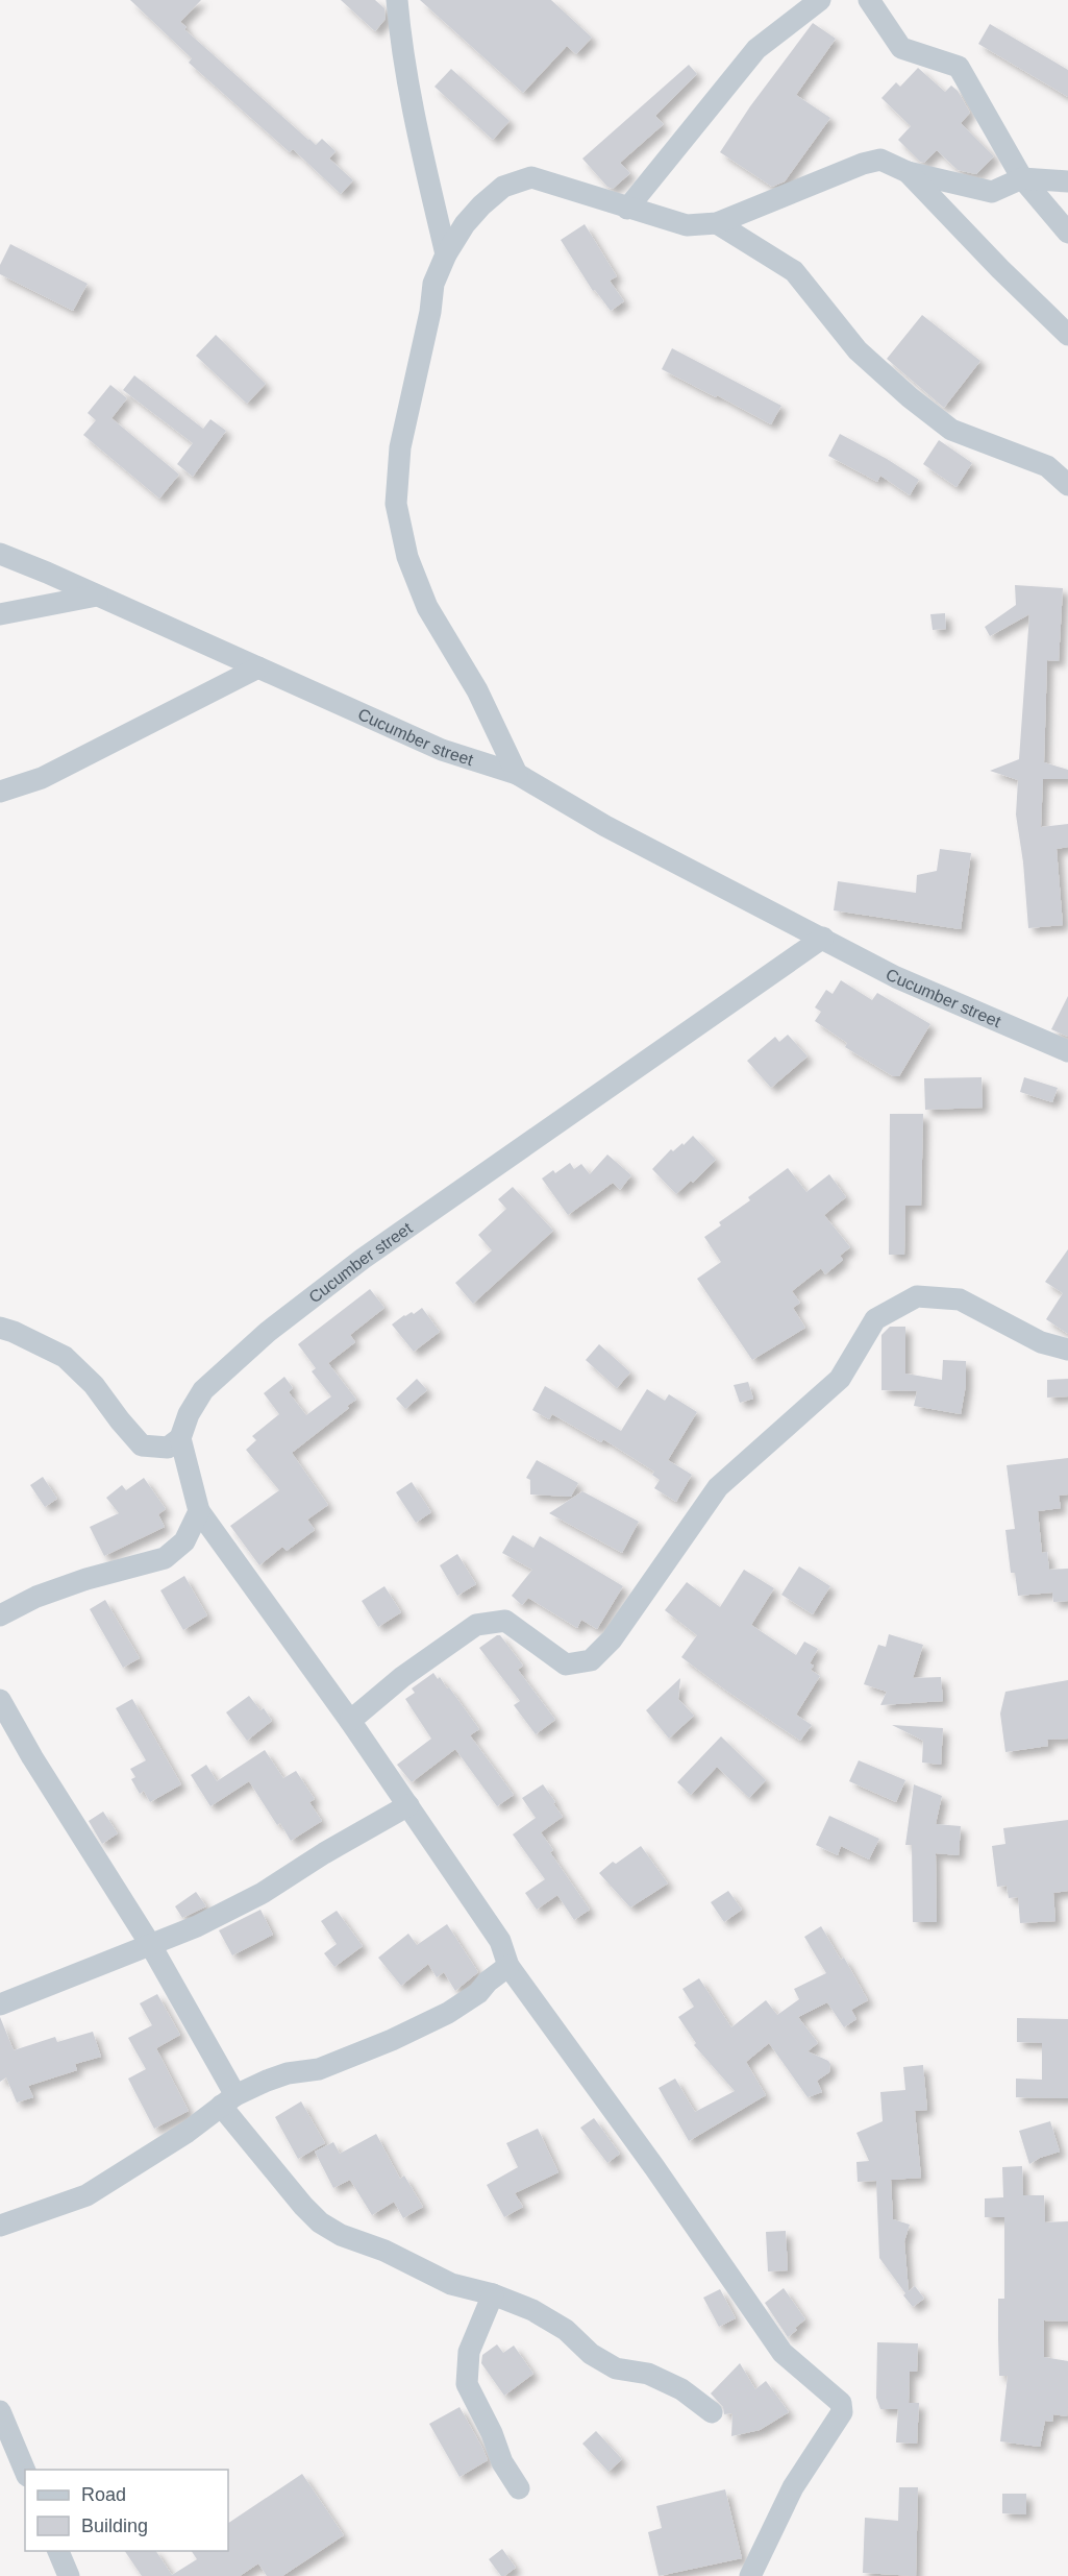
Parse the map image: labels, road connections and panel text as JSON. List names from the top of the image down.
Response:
{
  "streets": {
    "street": ["Cucumber street"]
  },
  "legend": ["Road", "Building"]
}
